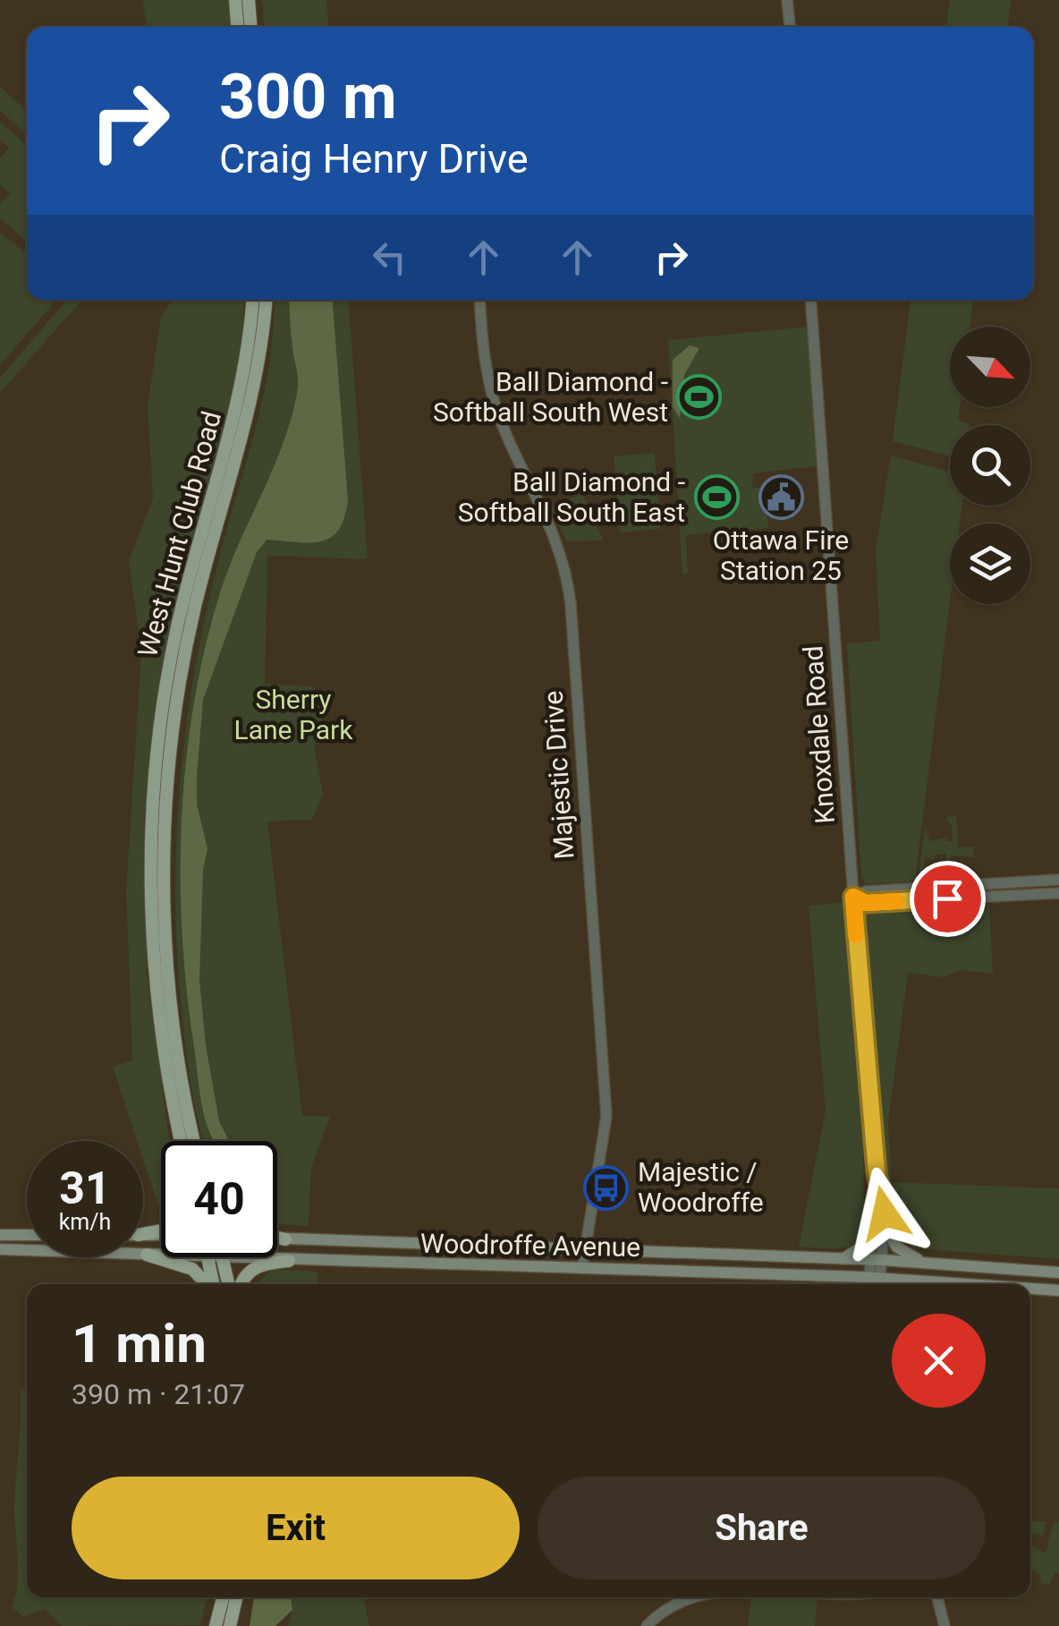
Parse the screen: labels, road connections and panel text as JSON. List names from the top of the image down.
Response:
{
  "streets": {
    "main road": ["West Hunt Club Road", "Woodroffe Avenue"],
    "street": ["Knoxdale Road", "Majestic Drive"]
  },
  "crossings": [
    ["Knoxdale Road", "Woodroffe Avenue"],
    ["Majestic Drive", "Woodroffe Avenue"]
  ],
  "parks": ["Sherry Lane Park"],
  "places": {
    "sports": ["Ball Diamond - Softball South West", "Ball Diamond - Softball South East"],
    "public building": ["Ottawa Fire Station 25"],
    "bus stop": ["Majestic / Woodroffe"]
  },
  "north": "bottom right",
  "page": {
    "turn": ["300 m", "Craig Henry Drive"],
    "speed": "31 km/h",
    "limit": "40",
    "heading": ["1 min", "390 m · 21:07"],
    "buttons": ["Exit", "Share"]
  }
}
